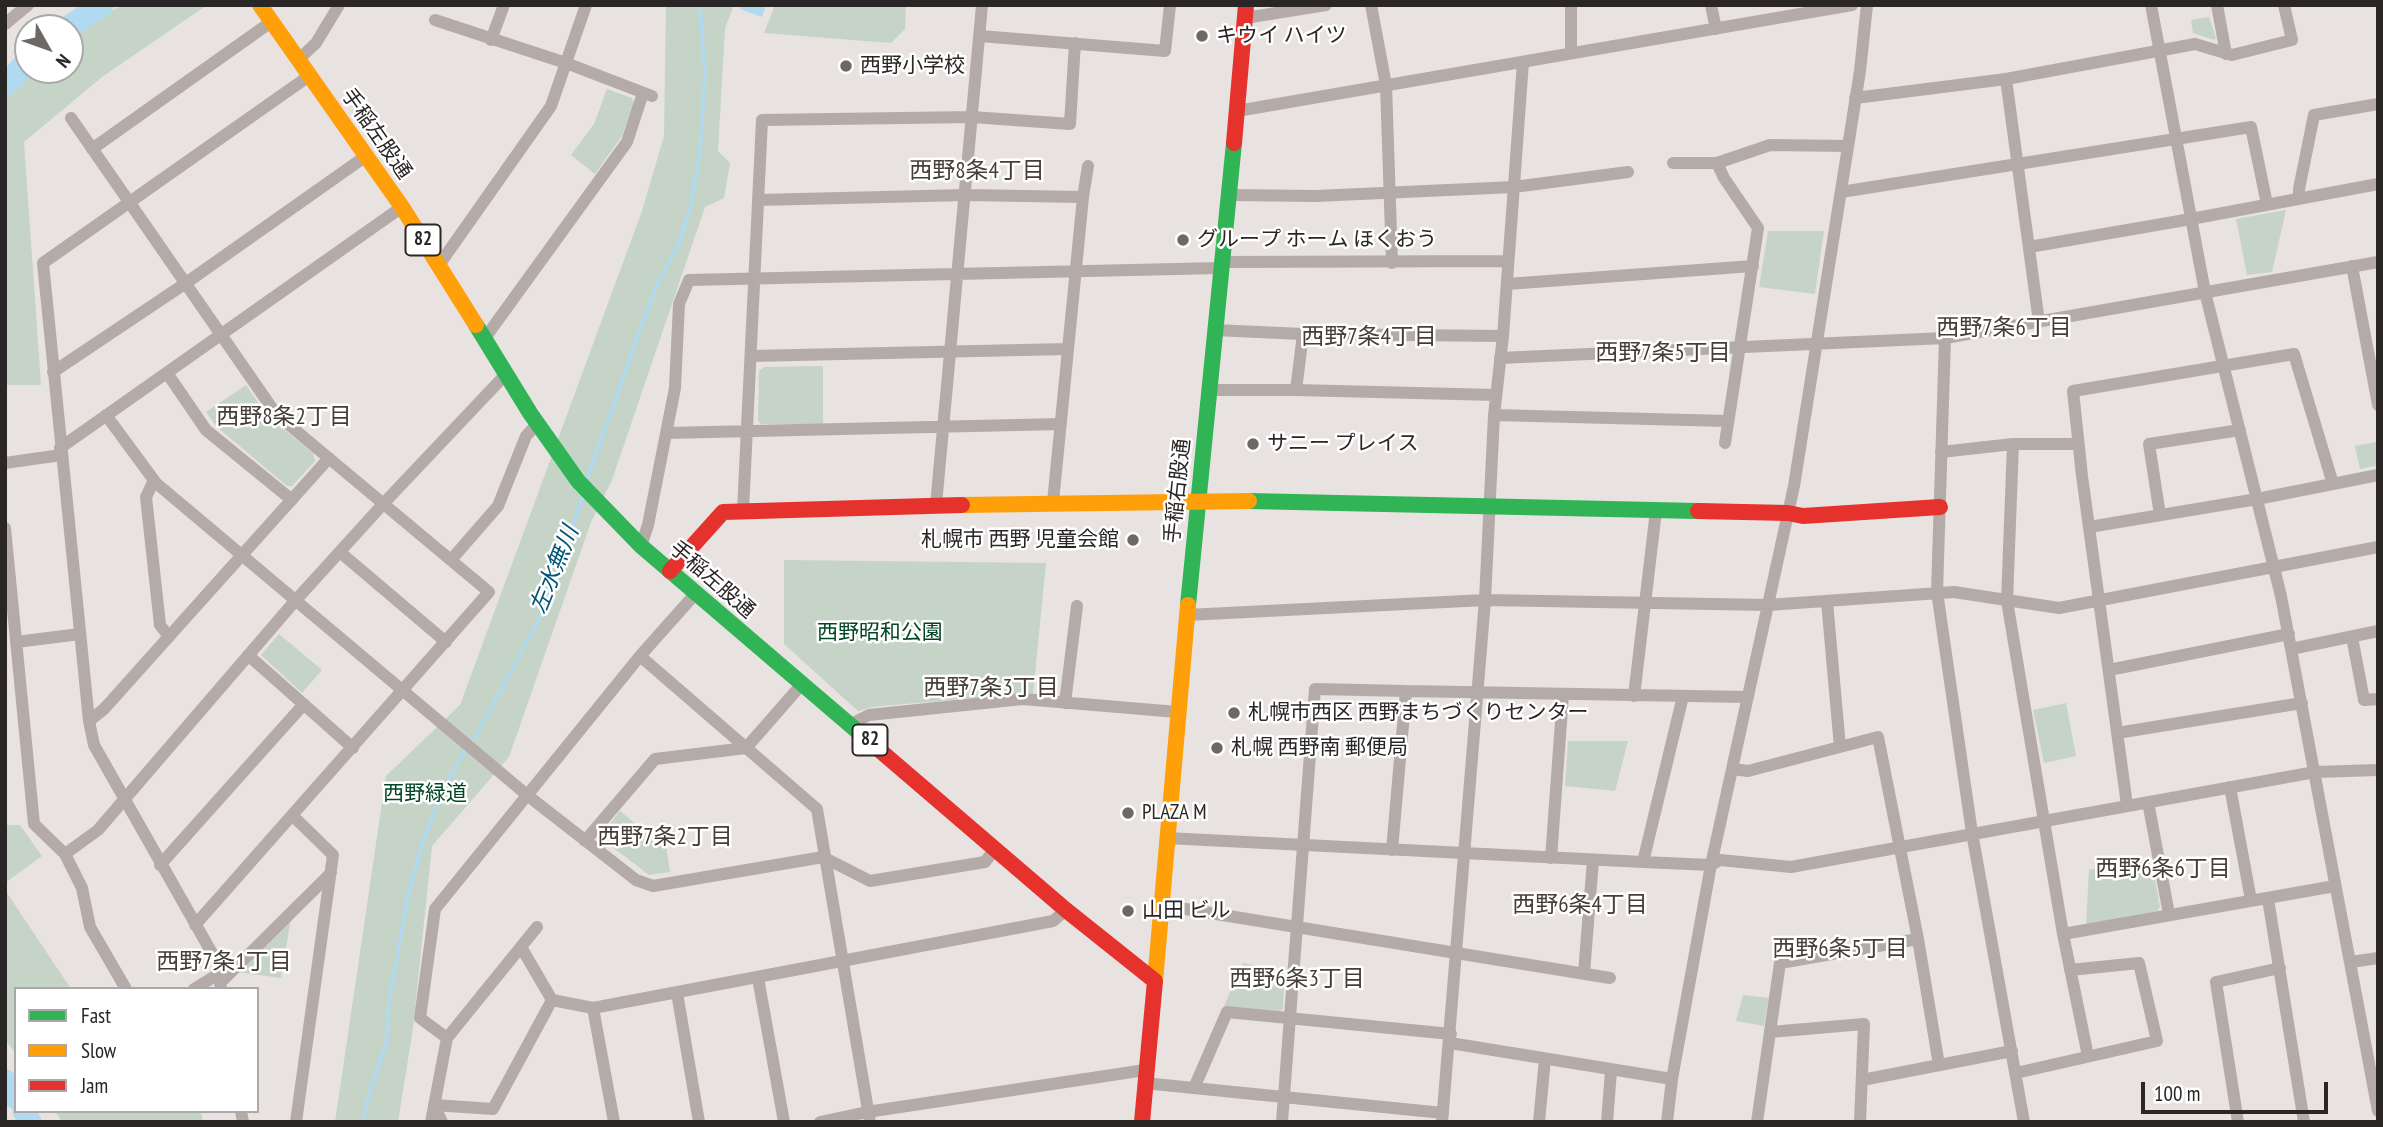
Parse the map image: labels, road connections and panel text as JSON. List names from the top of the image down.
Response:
{
  "streets": {
    "street": ["手稲左股通", "82", "手稲右股通"]
  },
  "crossings": [
    ["手稲左股通", "手稲右股通"]
  ],
  "districts": [
    "西野8条4丁目",
    "西野7条6丁目",
    "西野7条4丁目",
    "西野7条5丁目",
    "西野8条2丁目",
    "西野7条3丁目",
    "西野7条2丁目",
    "西野6条6丁目",
    "西野6条4丁目",
    "西野6条5丁目",
    "西野7条1丁目",
    "西野6条3丁目"
  ],
  "water": ["左水無川"],
  "parks": ["西野昭和公園", "西野緑道"],
  "places": [
    "キウイ ハイツ",
    "西野小学校",
    "グループ ホーム ほくおう",
    "サニー プレイス",
    "札幌市 西野 児童会館",
    "札幌市西区 西野まちづくりセンター",
    "札幌 西野南 郵便局",
    "PLAZA M",
    "山田 ビル"
  ],
  "legend": ["Fast", "Slow", "Jam"],
  "scale_bar": "100 m",
  "north": "bottom right"
}
